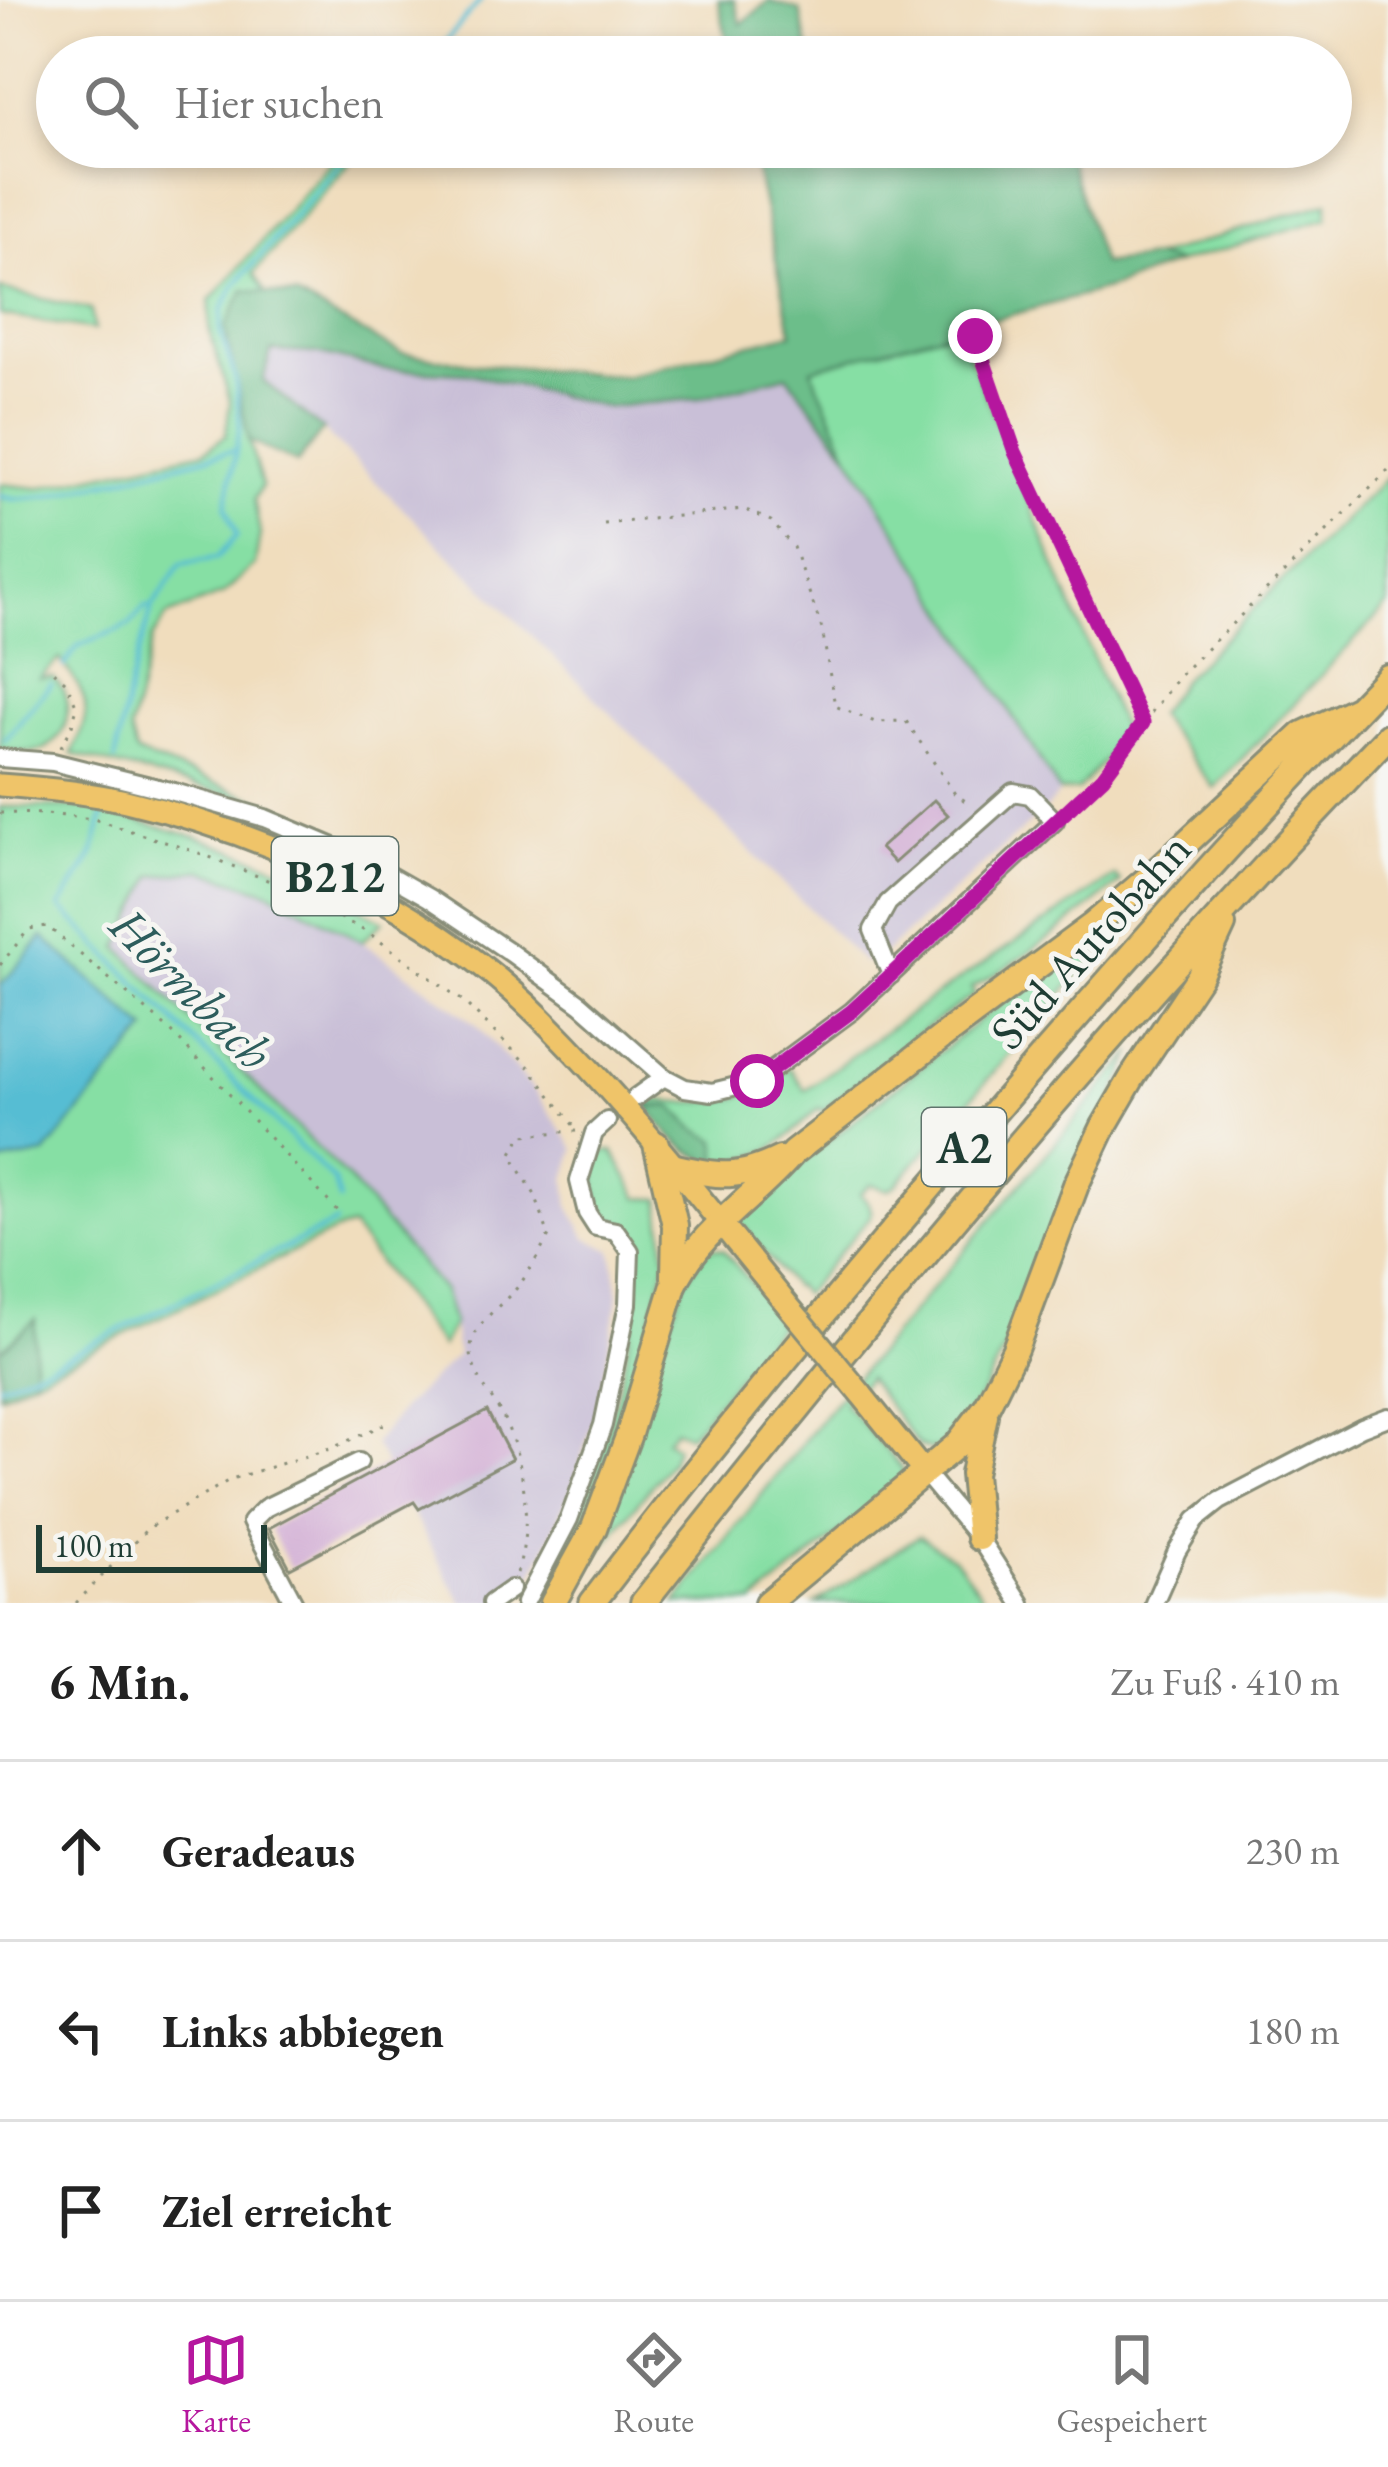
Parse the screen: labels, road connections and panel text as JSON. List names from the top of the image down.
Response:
{
  "streets": {
    "highway": ["Süd Autobahn", "A2"],
    "main road": ["B212"]
  },
  "water": ["Hörmbach"],
  "scale_bar": "100 m",
  "page": {
    "search": "Hier suchen",
    "scale": "100 m",
    "heading": ["6 Min.", "Zu Fuß · 410 m"],
    "list": [
      ["Geradeaus", "230 m"],
      ["Links abbiegen", "180 m"],
      "Ziel erreicht"
    ],
    "nav": ["Karte", "Route", "Gespeichert"]
  }
}
